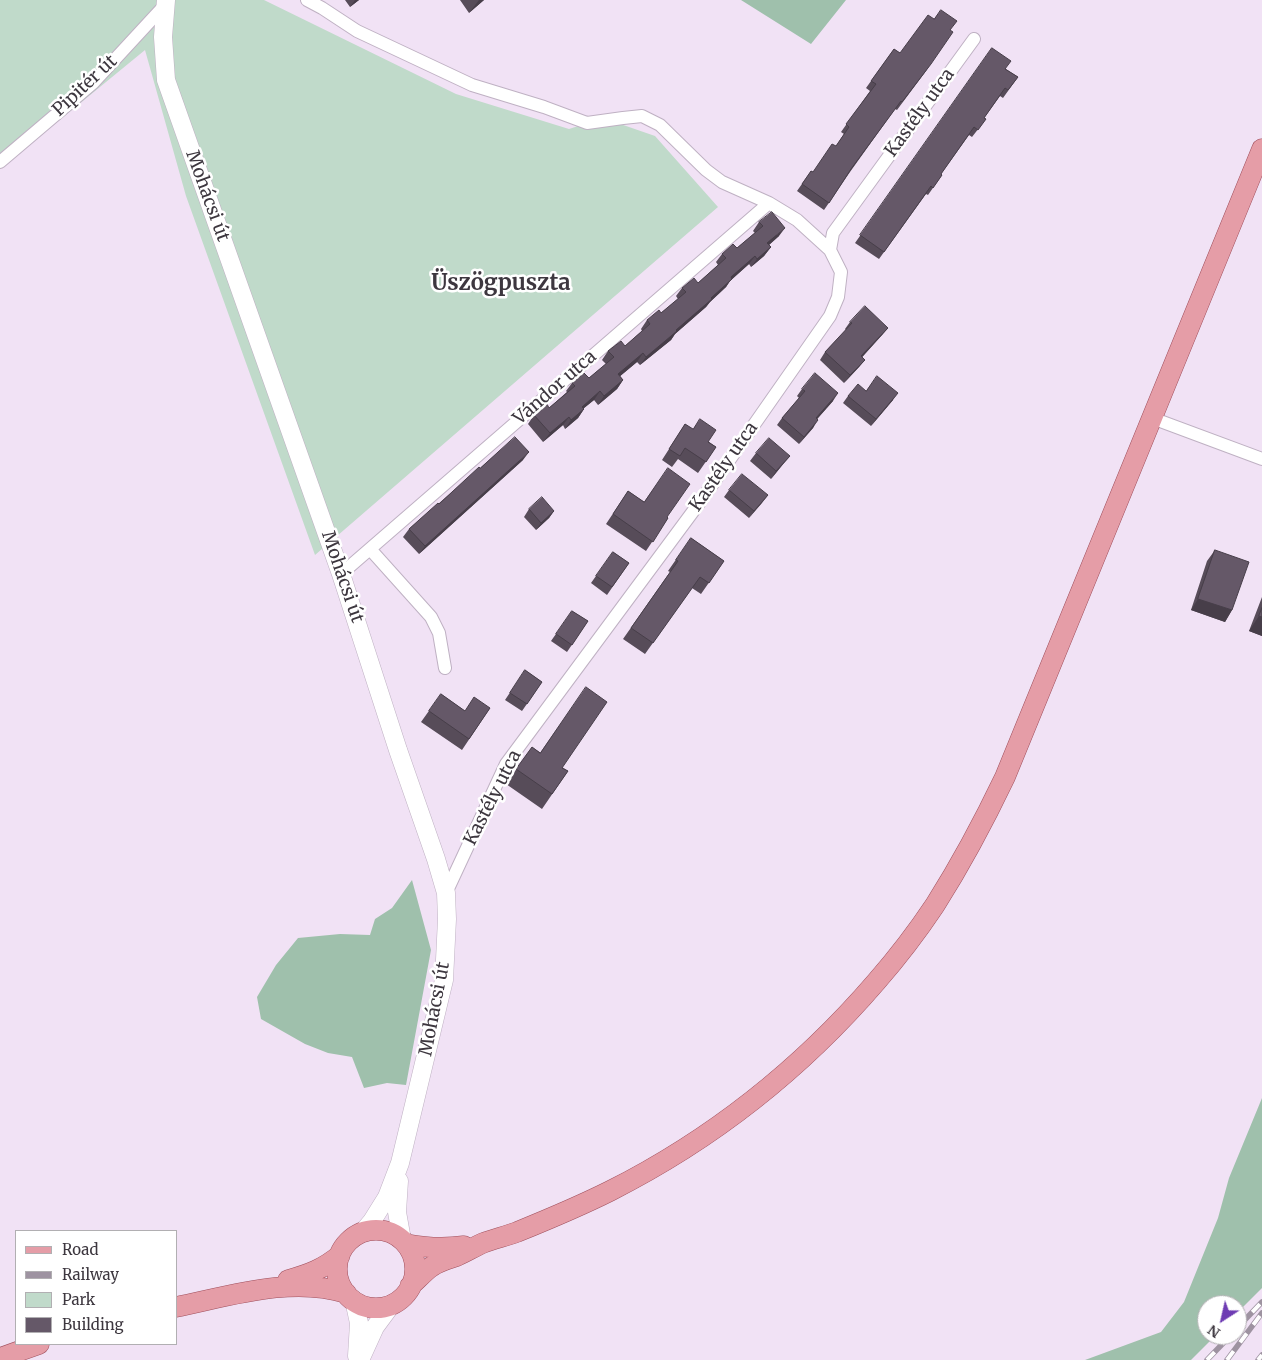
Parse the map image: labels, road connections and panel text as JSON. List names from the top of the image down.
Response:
{
  "streets": {
    "main road": ["Mohácsi út"],
    "street": ["Pipitér út", "Kastély utca", "Vándor utca"]
  },
  "crossings": [
    ["Pipitér út", "Mohácsi út"],
    ["Kastély utca", "Mohácsi út"],
    ["Mohácsi út", "Vándor utca"]
  ],
  "districts": ["Üszögpuszta"],
  "legend": [
    "Road",
    "Railway",
    "Park",
    "Building"
  ],
  "north": "bottom left"
}
